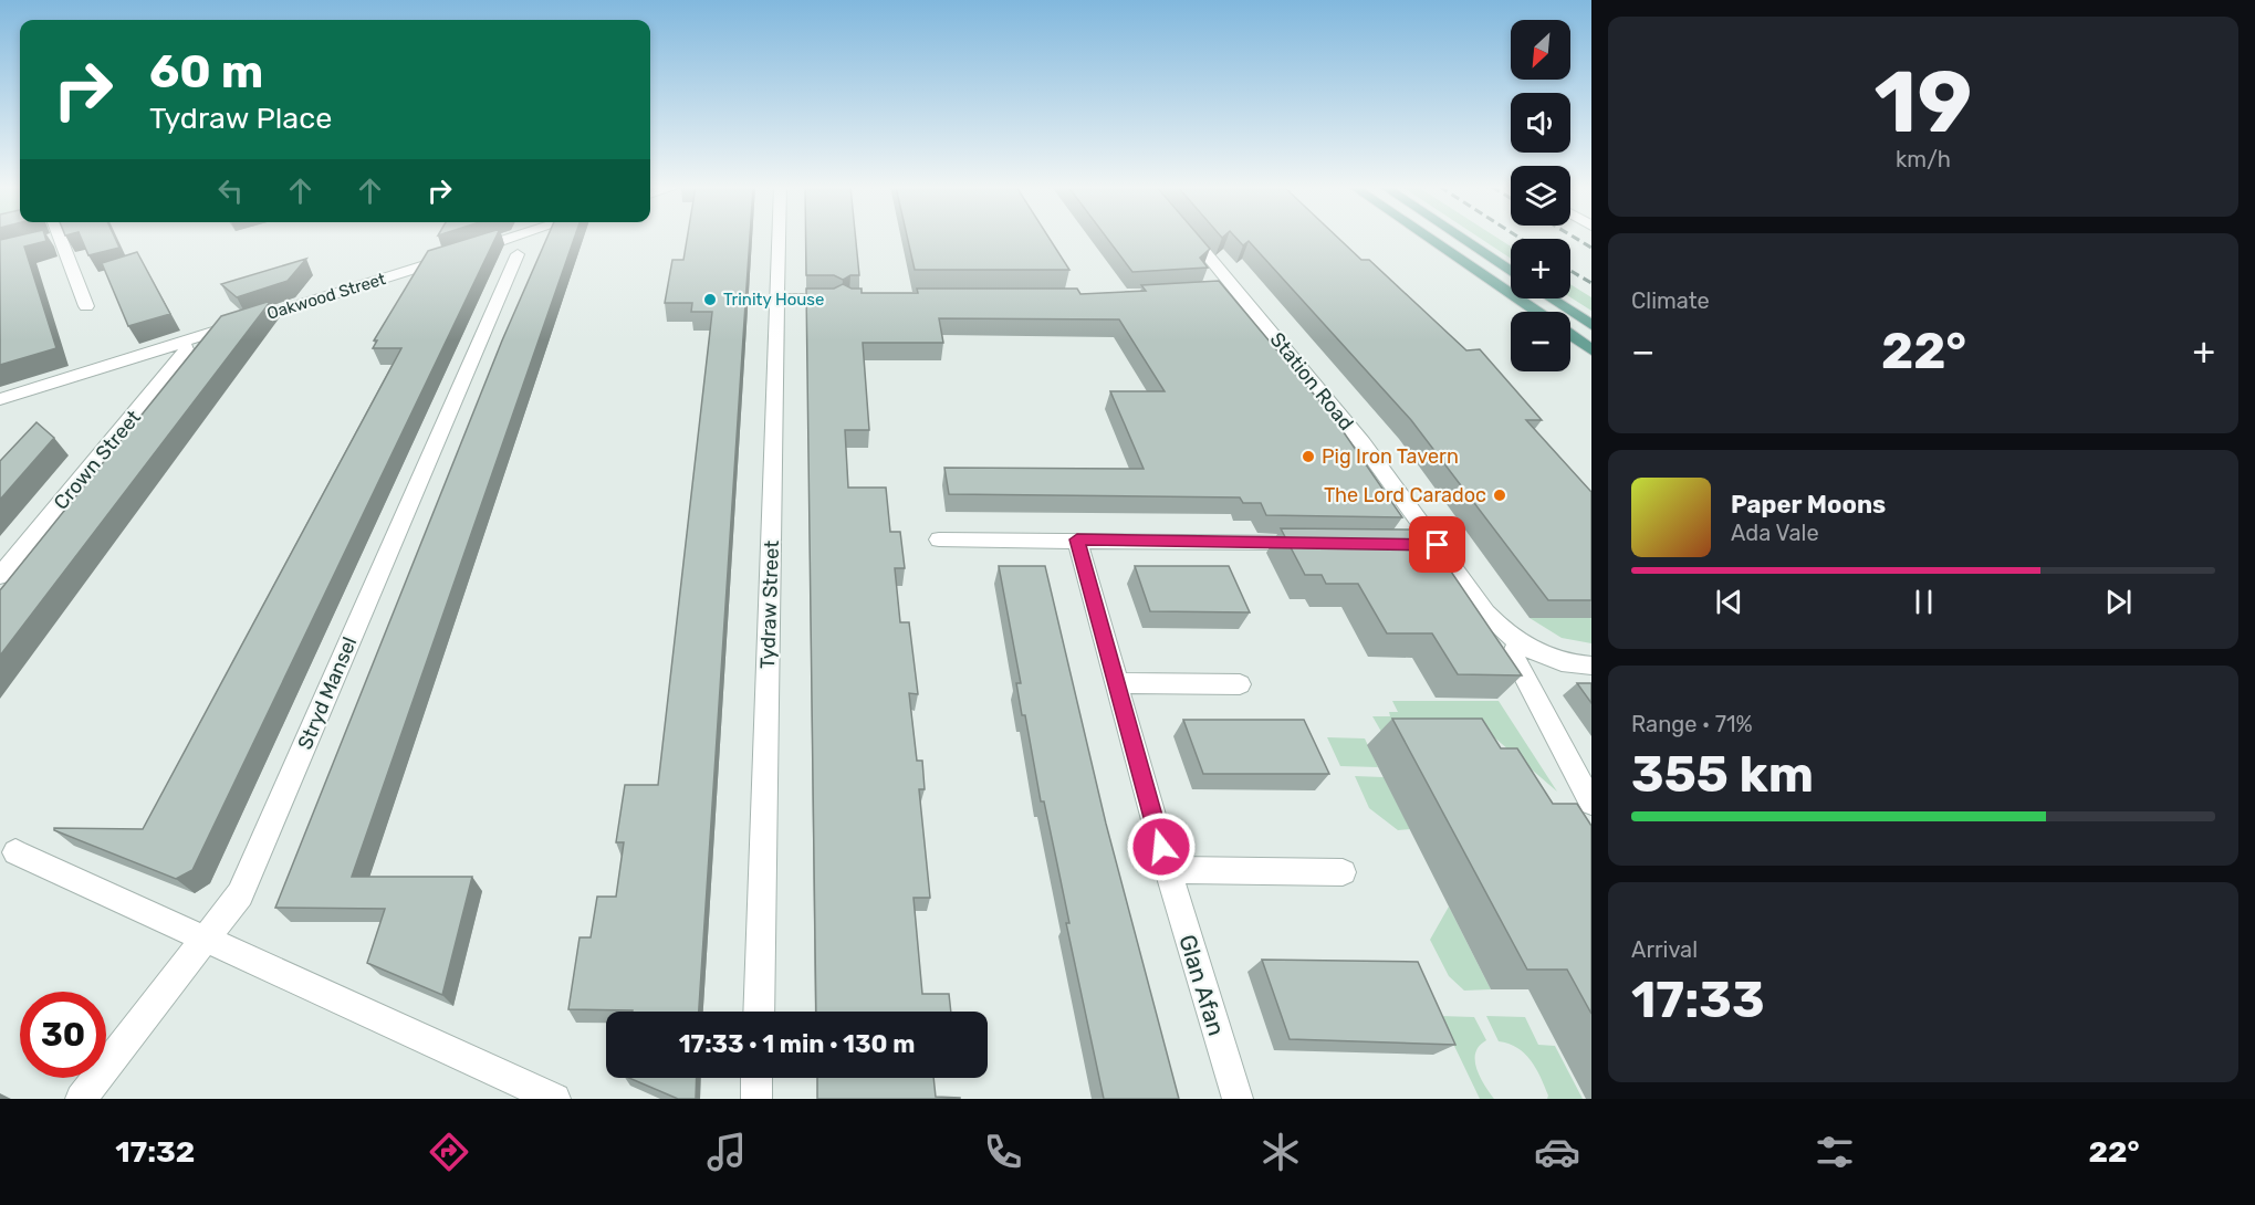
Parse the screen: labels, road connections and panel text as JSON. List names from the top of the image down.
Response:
{
  "streets": {
    "street": [
      "Oakwood Street",
      "Station Road",
      "Crown Street",
      "Tydraw Street",
      "Stryd Mansel",
      "Glan Afan"
    ]
  },
  "crossings": [
    ["Oakwood Street", "Crown Street"]
  ],
  "places": ["Trinity House", "Pig Iron Tavern", "The Lord Caradoc"],
  "north": "bottom left",
  "page": {
    "tile": [
      ["19", "km/h"],
      "Climate",
      ["Range · 71%", "355 km"],
      ["Arrival", "17:33"]
    ],
    "map_buttons": ["+", "−"],
    "turn": ["60 m", "Tydraw Place"],
    "heat": ["−", "22°", "+"],
    "song": ["Paper Moons", "Ada Vale"],
    "limit": "30",
    "trip": "17:33 · 1 min · 130 m",
    "tabs": ["17:32", "22°"]
  }
}
